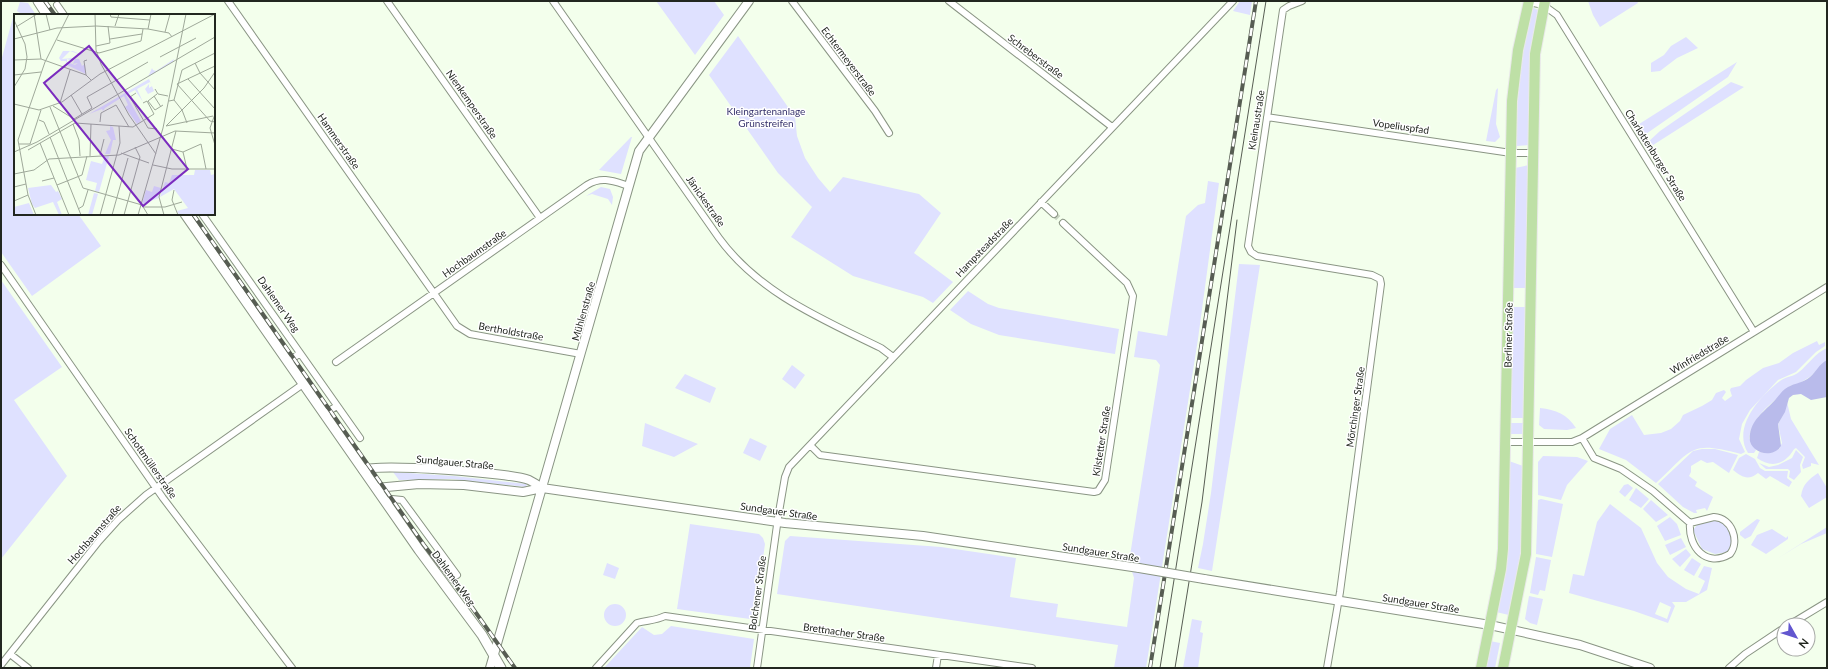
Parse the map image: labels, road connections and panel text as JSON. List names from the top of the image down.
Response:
{
  "streets": {
    "main road": ["Dahlemer Weg", "Berliner Straße"],
    "street": [
      "Schreberstraße",
      "Echtermeyerstraße",
      "Nienkemperstraße",
      "Kleinaustraße",
      "Vopeliuspfad",
      "Hammerstraße",
      "Charlottenburger Straße",
      "Jänickestraße",
      "Hampsteadstraße",
      "Hochbaumstraße",
      "Mühlenstraße",
      "Bertholdstraße",
      "Winfriedstraße",
      "Mörchinger Straße",
      "Kilstetter Straße",
      "Sundgauer Straße",
      "Schottmüllerstraße",
      "Bolchener Straße",
      "Brettnacher Straße"
    ]
  },
  "crossings": [
    ["Schreberstraße", "Hampsteadstraße"],
    ["Nienkemperstraße", "Hochbaumstraße"],
    ["Kleinaustraße", "Vopeliuspfad"],
    ["Kleinaustraße", "Mörchinger Straße"],
    ["Vopeliuspfad", "Berliner Straße"],
    ["Hammerstraße", "Hochbaumstraße"],
    ["Hammerstraße", "Bertholdstraße"],
    ["Charlottenburger Straße", "Berliner Straße"],
    ["Charlottenburger Straße", "Winfriedstraße"],
    ["Jänickestraße", "Hampsteadstraße"],
    ["Jänickestraße", "Mühlenstraße"],
    ["Hampsteadstraße", "Kilstetter Straße"],
    ["Hampsteadstraße", "Sundgauer Straße"],
    ["Hampsteadstraße", "Bolchener Straße"],
    ["Hochbaumstraße", "Dahlemer Weg"],
    ["Hochbaumstraße", "Mühlenstraße"],
    ["Hochbaumstraße", "Bertholdstraße"],
    ["Hochbaumstraße", "Schottmüllerstraße"],
    ["Dahlemer Weg", "Mühlenstraße"],
    ["Dahlemer Weg", "Sundgauer Straße"],
    ["Mühlenstraße", "Bertholdstraße"],
    ["Mühlenstraße", "Sundgauer Straße"],
    ["Berliner Straße", "Winfriedstraße"],
    ["Berliner Straße", "Sundgauer Straße"],
    ["Mörchinger Straße", "Sundgauer Straße"],
    ["Sundgauer Straße", "Bolchener Straße"],
    ["Bolchener Straße", "Brettnacher Straße"]
  ],
  "parks": ["Kleingartenanlage Grünstreifen"],
  "north": "bottom right"
}
